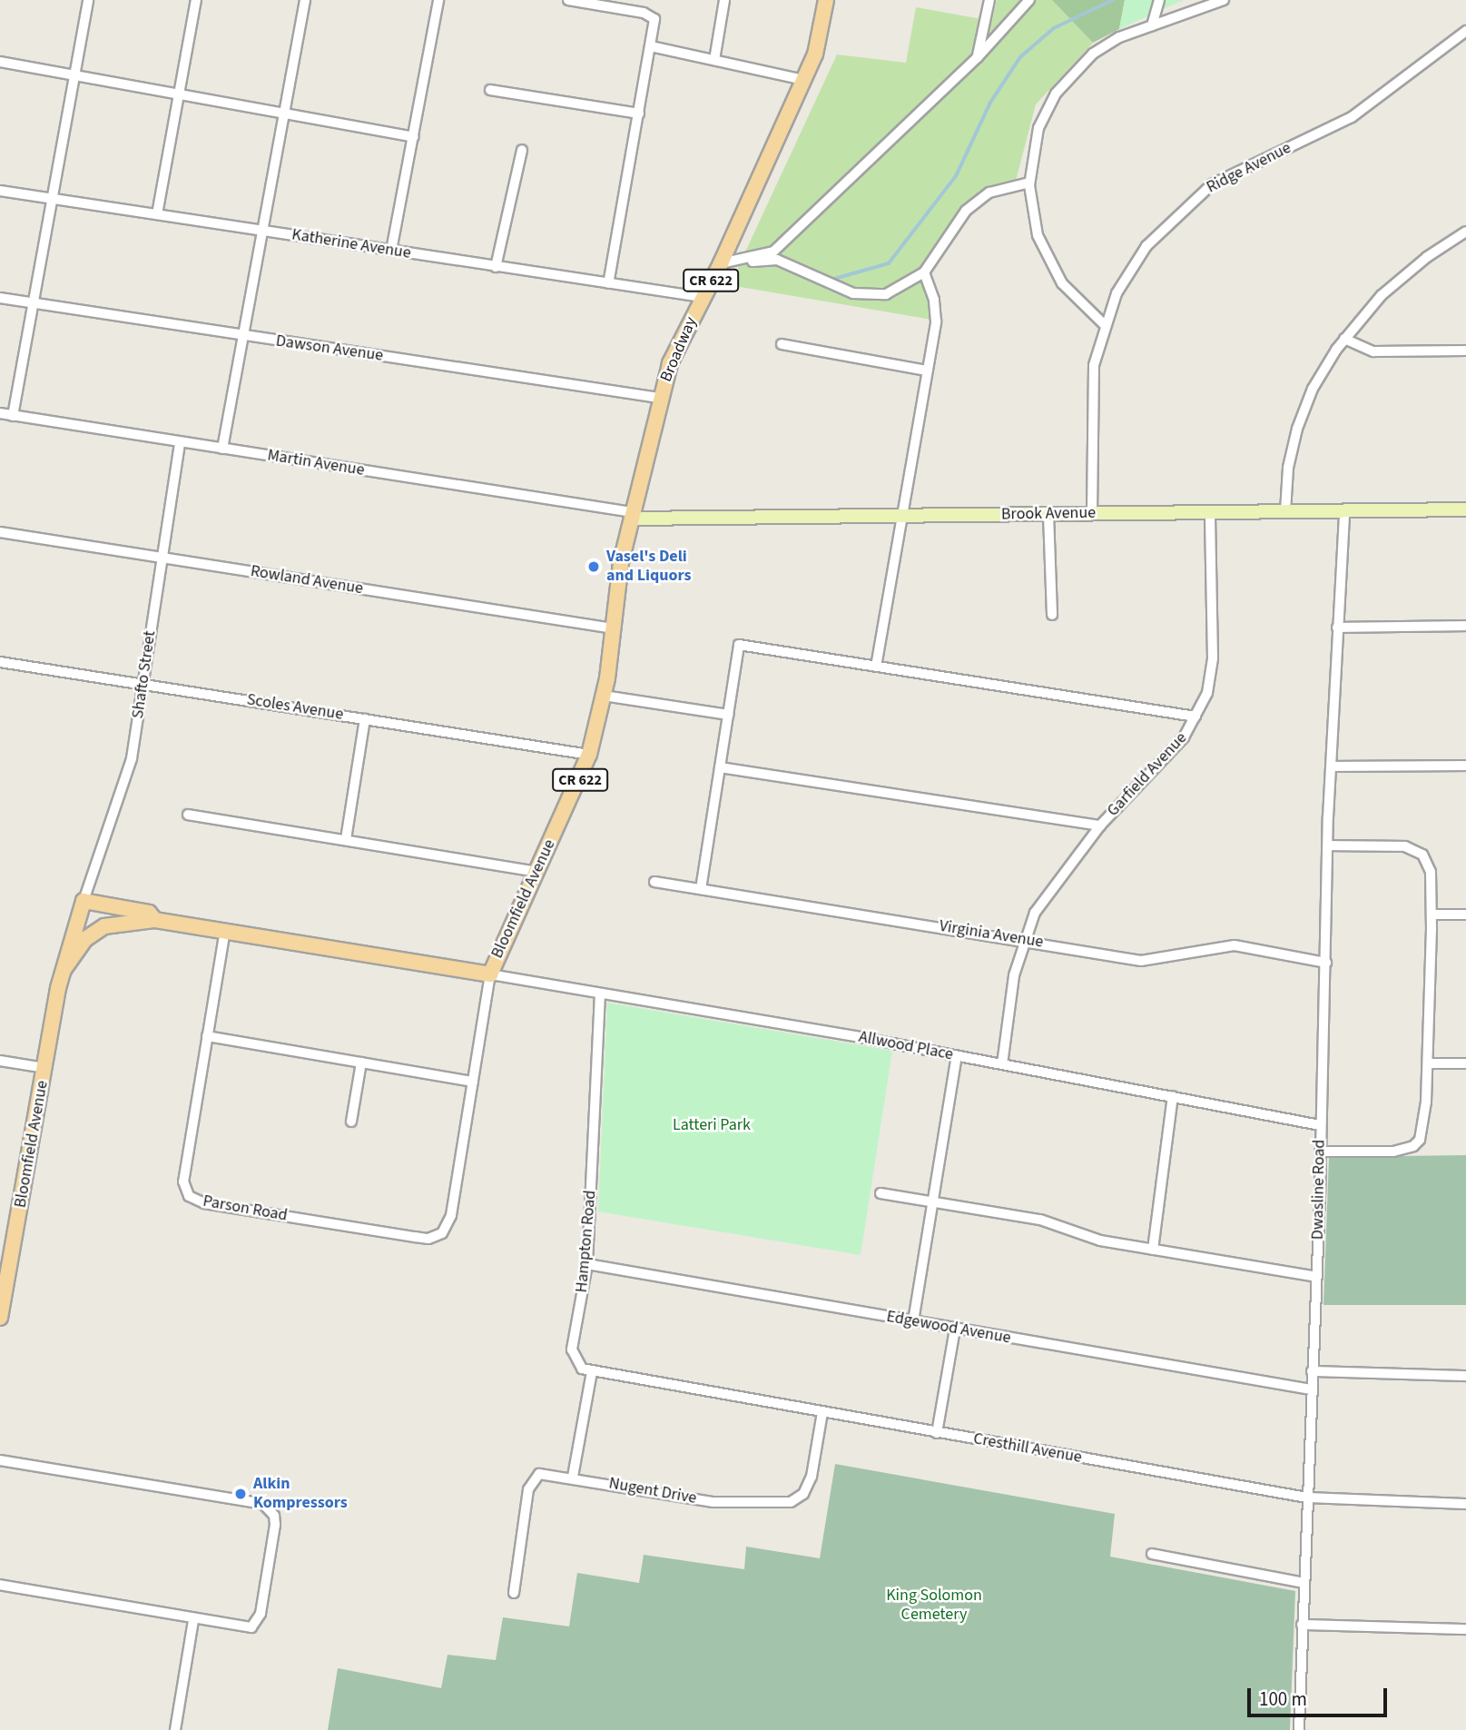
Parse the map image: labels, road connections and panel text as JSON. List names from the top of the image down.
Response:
{
  "streets": {
    "main road": [
      "CR 622",
      "Broadway",
      "Brook Avenue",
      "Bloomfield Avenue"
    ],
    "street": [
      "Ridge Avenue",
      "Katherine Avenue",
      "Dawson Avenue",
      "Martin Avenue",
      "Rowland Avenue",
      "Shafto Street",
      "Scoles Avenue",
      "Garfield Avenue",
      "Virginia Avenue",
      "Allwood Place",
      "Dwasline Road",
      "Parson Road",
      "Hampton Road",
      "Edgewood Avenue",
      "Cresthill Avenue",
      "Nugent Drive"
    ]
  },
  "crossings": [
    ["Ridge Avenue", "Brook Avenue"],
    ["Katherine Avenue", "Broadway"],
    ["Dawson Avenue", "Broadway"],
    ["Broadway", "Martin Avenue"],
    ["Broadway", "Brook Avenue"],
    ["Broadway", "Bloomfield Avenue"],
    ["Martin Avenue", "Brook Avenue"],
    ["Martin Avenue", "Shafto Street"],
    ["Brook Avenue", "Garfield Avenue"],
    ["Brook Avenue", "Dwasline Road"],
    ["Rowland Avenue", "Shafto Street"],
    ["Rowland Avenue", "Bloomfield Avenue"],
    ["Shafto Street", "Scoles Avenue"],
    ["Shafto Street", "Bloomfield Avenue"],
    ["Scoles Avenue", "Bloomfield Avenue"],
    ["Garfield Avenue", "Virginia Avenue"],
    ["Garfield Avenue", "Allwood Place"],
    ["Bloomfield Avenue", "Allwood Place"],
    ["Bloomfield Avenue", "Parson Road"],
    ["Virginia Avenue", "Dwasline Road"],
    ["Allwood Place", "Dwasline Road"],
    ["Allwood Place", "Hampton Road"],
    ["Dwasline Road", "Edgewood Avenue"],
    ["Dwasline Road", "Cresthill Avenue"],
    ["Hampton Road", "Edgewood Avenue"],
    ["Hampton Road", "Cresthill Avenue"],
    ["Cresthill Avenue", "Nugent Drive"]
  ],
  "parks": ["Latteri Park", "King Solomon Cemetery"],
  "places": ["Vasel's Deli and Liquors", "Alkin Kompressors"],
  "scale_bar": "100 m"
}
